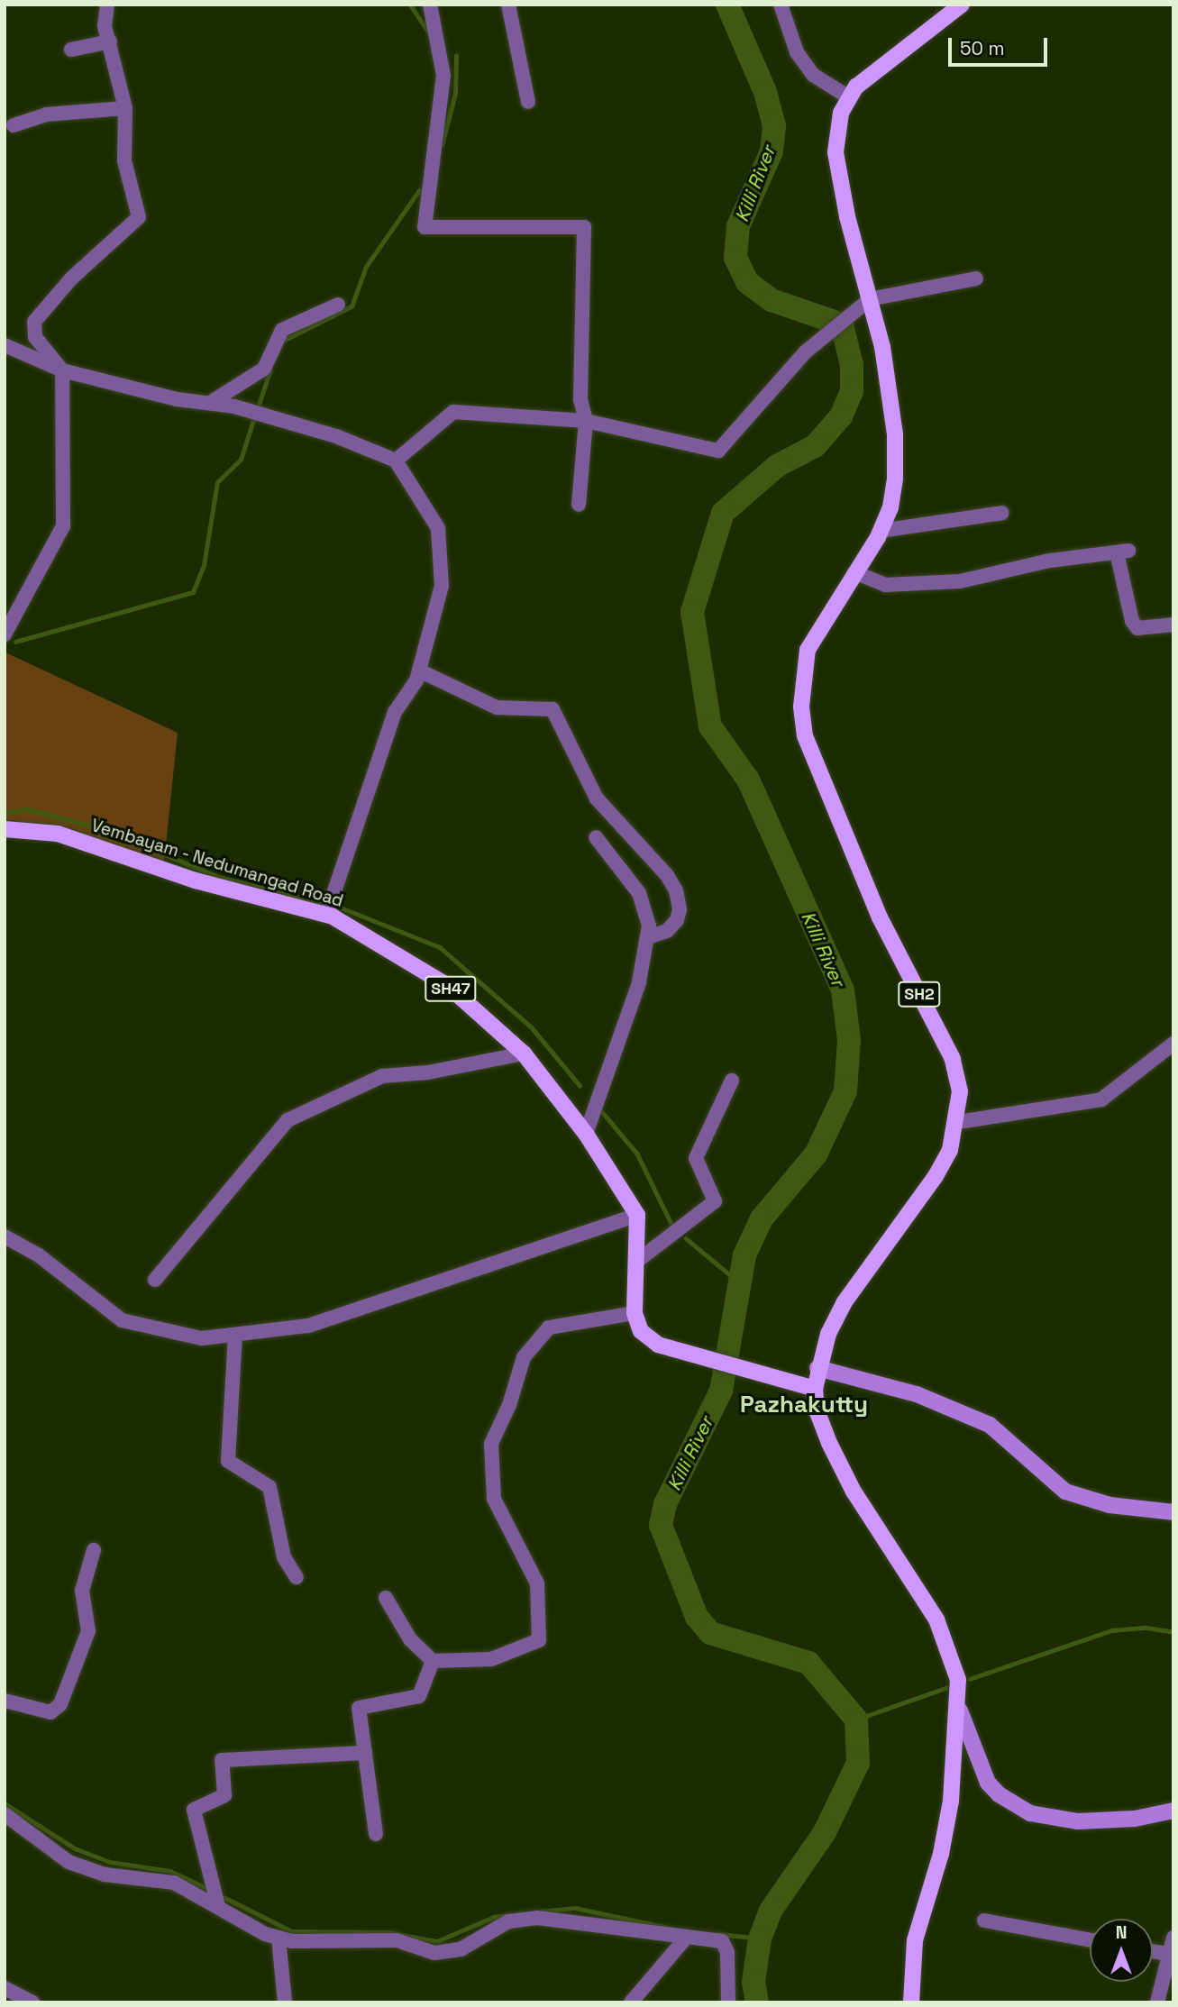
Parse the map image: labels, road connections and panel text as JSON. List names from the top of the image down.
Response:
{
  "streets": {
    "main road": ["Vembayam - Nedumangad Road", "SH47", "SH2"]
  },
  "districts": ["Pazhakutty"],
  "water": ["Killi River"],
  "scale_bar": "50 m",
  "north": "top"
}
